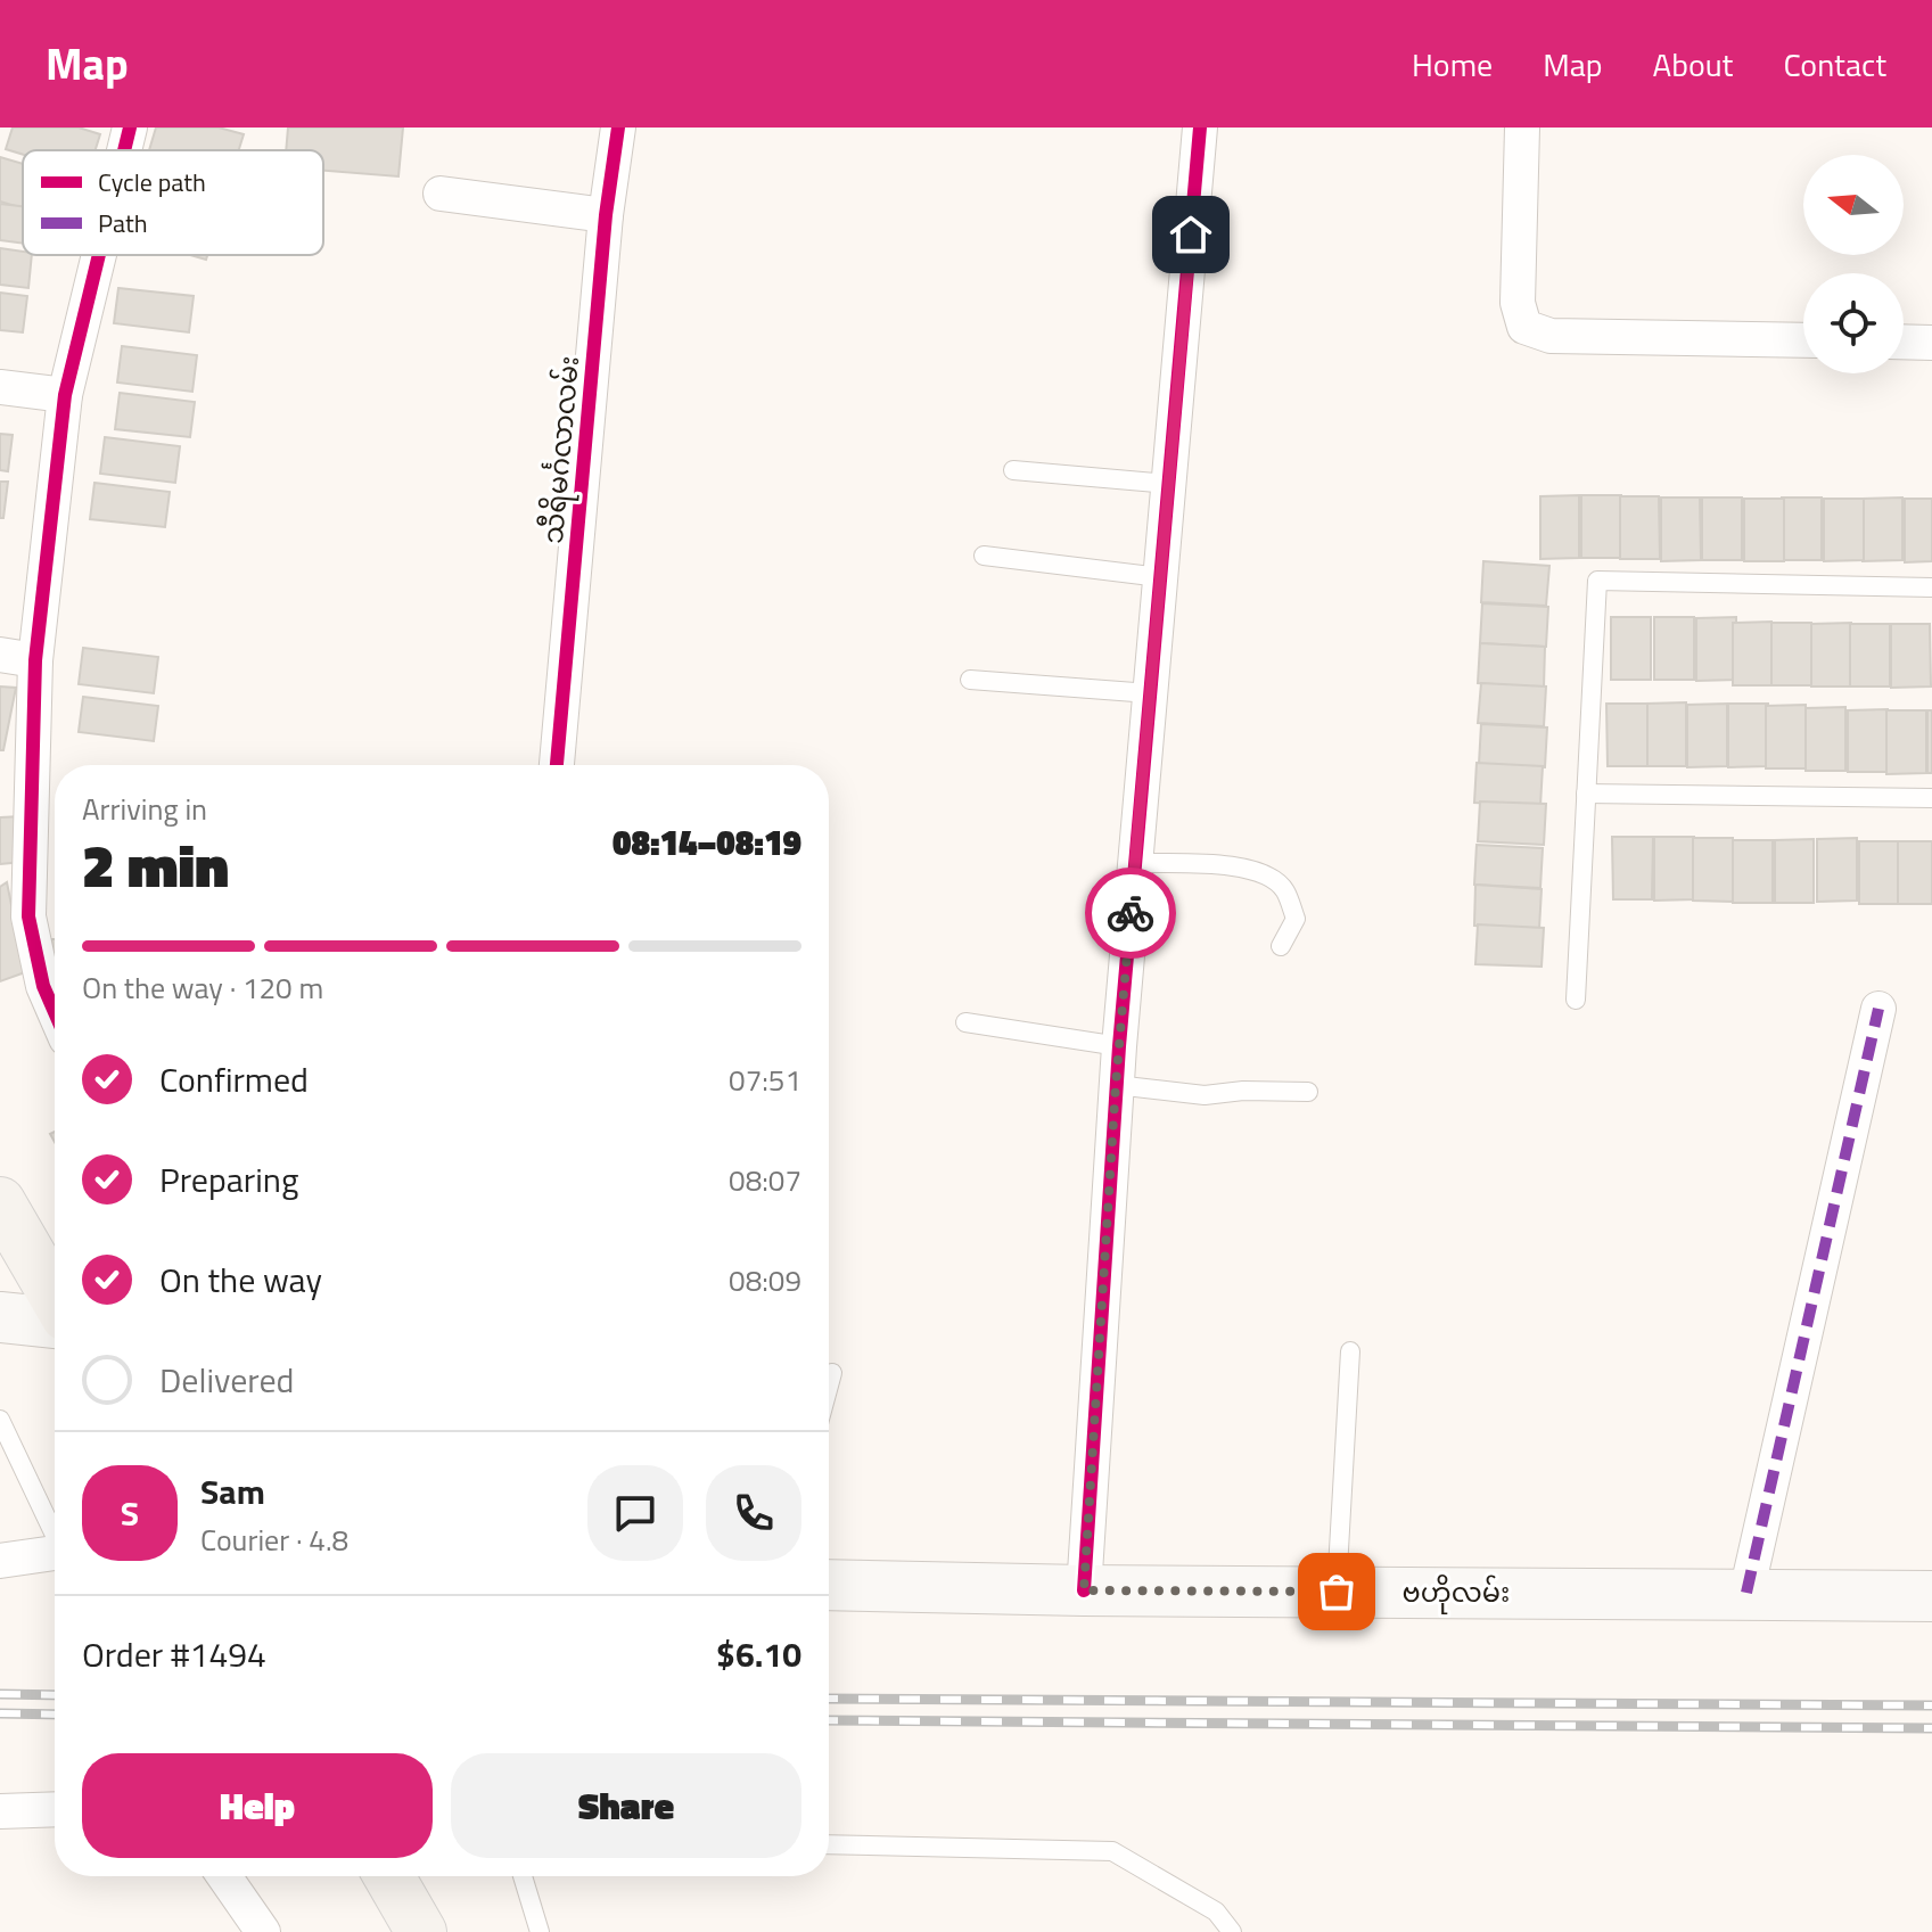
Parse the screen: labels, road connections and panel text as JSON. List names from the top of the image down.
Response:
{
  "streets": {
    "main road": ["ဗဟိုလမ်း"],
    "street": ["သီရိမင်္ဂလာလမ်း"]
  },
  "legend": ["Cycle path", "Path"],
  "north": "left",
  "page": {
    "header": "Map",
    "nav": [
      "Home",
      "Map",
      "About",
      "Contact"
    ],
    "heading": ["2 min", "Arriving in", "08:14–08:19"],
    "panel": [
      "Sam",
      "Courier · 4.8",
      "Order #1494",
      "$6.10"
    ],
    "bar": "On the way · 120 m",
    "list": [
      ["Confirmed", "07:51"],
      ["Preparing", "08:07"],
      ["On the way", "08:09"],
      "Delivered"
    ],
    "round": "S",
    "buttons": ["Help", "Share"]
  }
}
